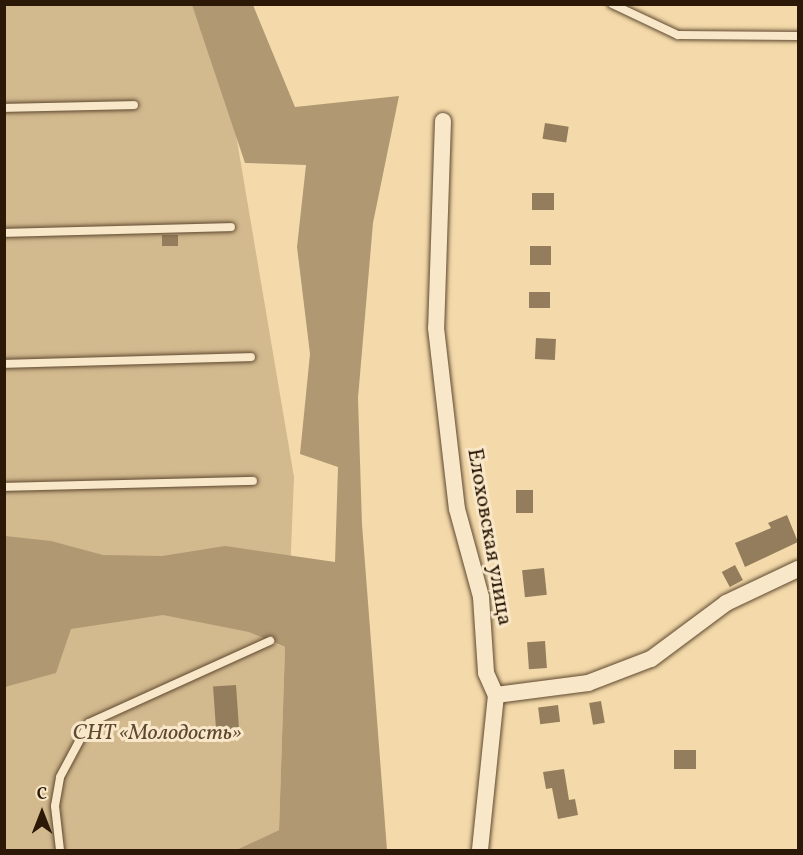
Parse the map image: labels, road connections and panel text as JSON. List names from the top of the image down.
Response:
{
  "streets": {
    "street": ["Елоховская улица"]
  },
  "parks": ["СНТ «Молодость»"],
  "north": "top"
}
